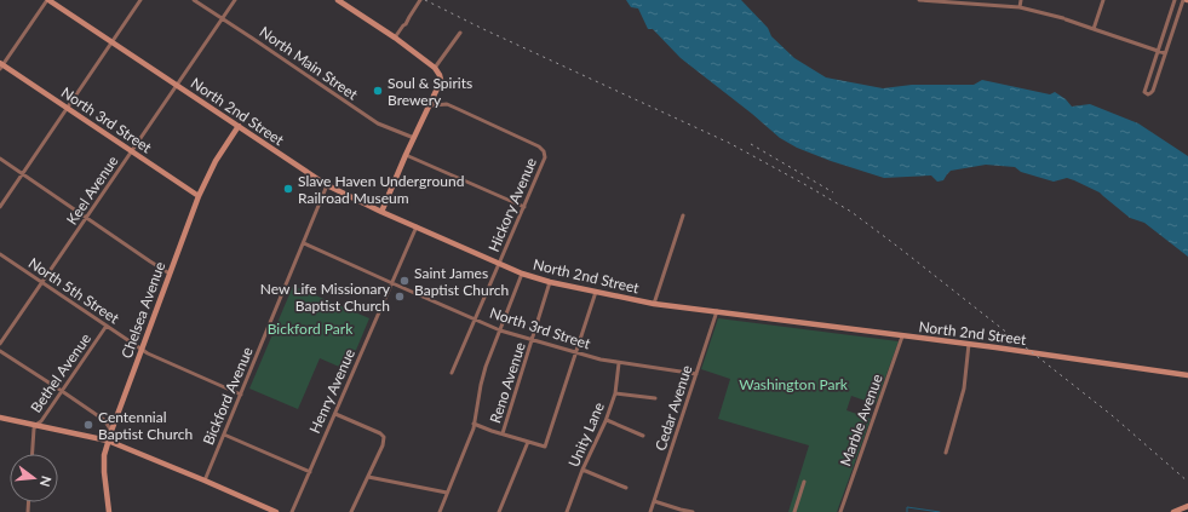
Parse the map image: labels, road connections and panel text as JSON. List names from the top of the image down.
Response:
{
  "streets": {
    "main road": ["North 2nd Street", "North 3rd Street", "Chelsea Avenue"],
    "street": [
      "North Main Street",
      "Keel Avenue",
      "Hickory Avenue",
      "North 5th Street",
      "Bethel Avenue",
      "Reno Avenue",
      "Henry Avenue",
      "Bickford Avenue",
      "Cedar Avenue",
      "Marble Avenue",
      "Unity Lane"
    ]
  },
  "crossings": [
    ["North Main Street", "Keel Avenue"],
    ["North 2nd Street", "Keel Avenue"],
    ["North 2nd Street", "Hickory Avenue"],
    ["North 2nd Street", "Chelsea Avenue"],
    ["North 2nd Street", "Reno Avenue"],
    ["North 2nd Street", "Henry Avenue"],
    ["North 2nd Street", "Bickford Avenue"],
    ["North 2nd Street", "Cedar Avenue"],
    ["North 2nd Street", "Marble Avenue"],
    ["North 3rd Street", "Keel Avenue"],
    ["North 3rd Street", "Hickory Avenue"],
    ["North 3rd Street", "Chelsea Avenue"],
    ["North 3rd Street", "Reno Avenue"],
    ["North 3rd Street", "Henry Avenue"],
    ["North 3rd Street", "Bickford Avenue"],
    ["North 3rd Street", "Cedar Avenue"],
    ["North 3rd Street", "Unity Lane"],
    ["Keel Avenue", "North 5th Street"],
    ["North 5th Street", "Chelsea Avenue"],
    ["North 5th Street", "Bethel Avenue"],
    ["North 5th Street", "Bickford Avenue"]
  ],
  "parks": ["Bickford Park", "Washington Park"],
  "places": [
    "Soul & Spirits Brewery",
    "Slave Haven Underground Railroad Museum",
    "Saint James Baptist Church",
    "New Life Missionary Baptist Church",
    "Centennial Baptist Church"
  ],
  "north": "right"
}
